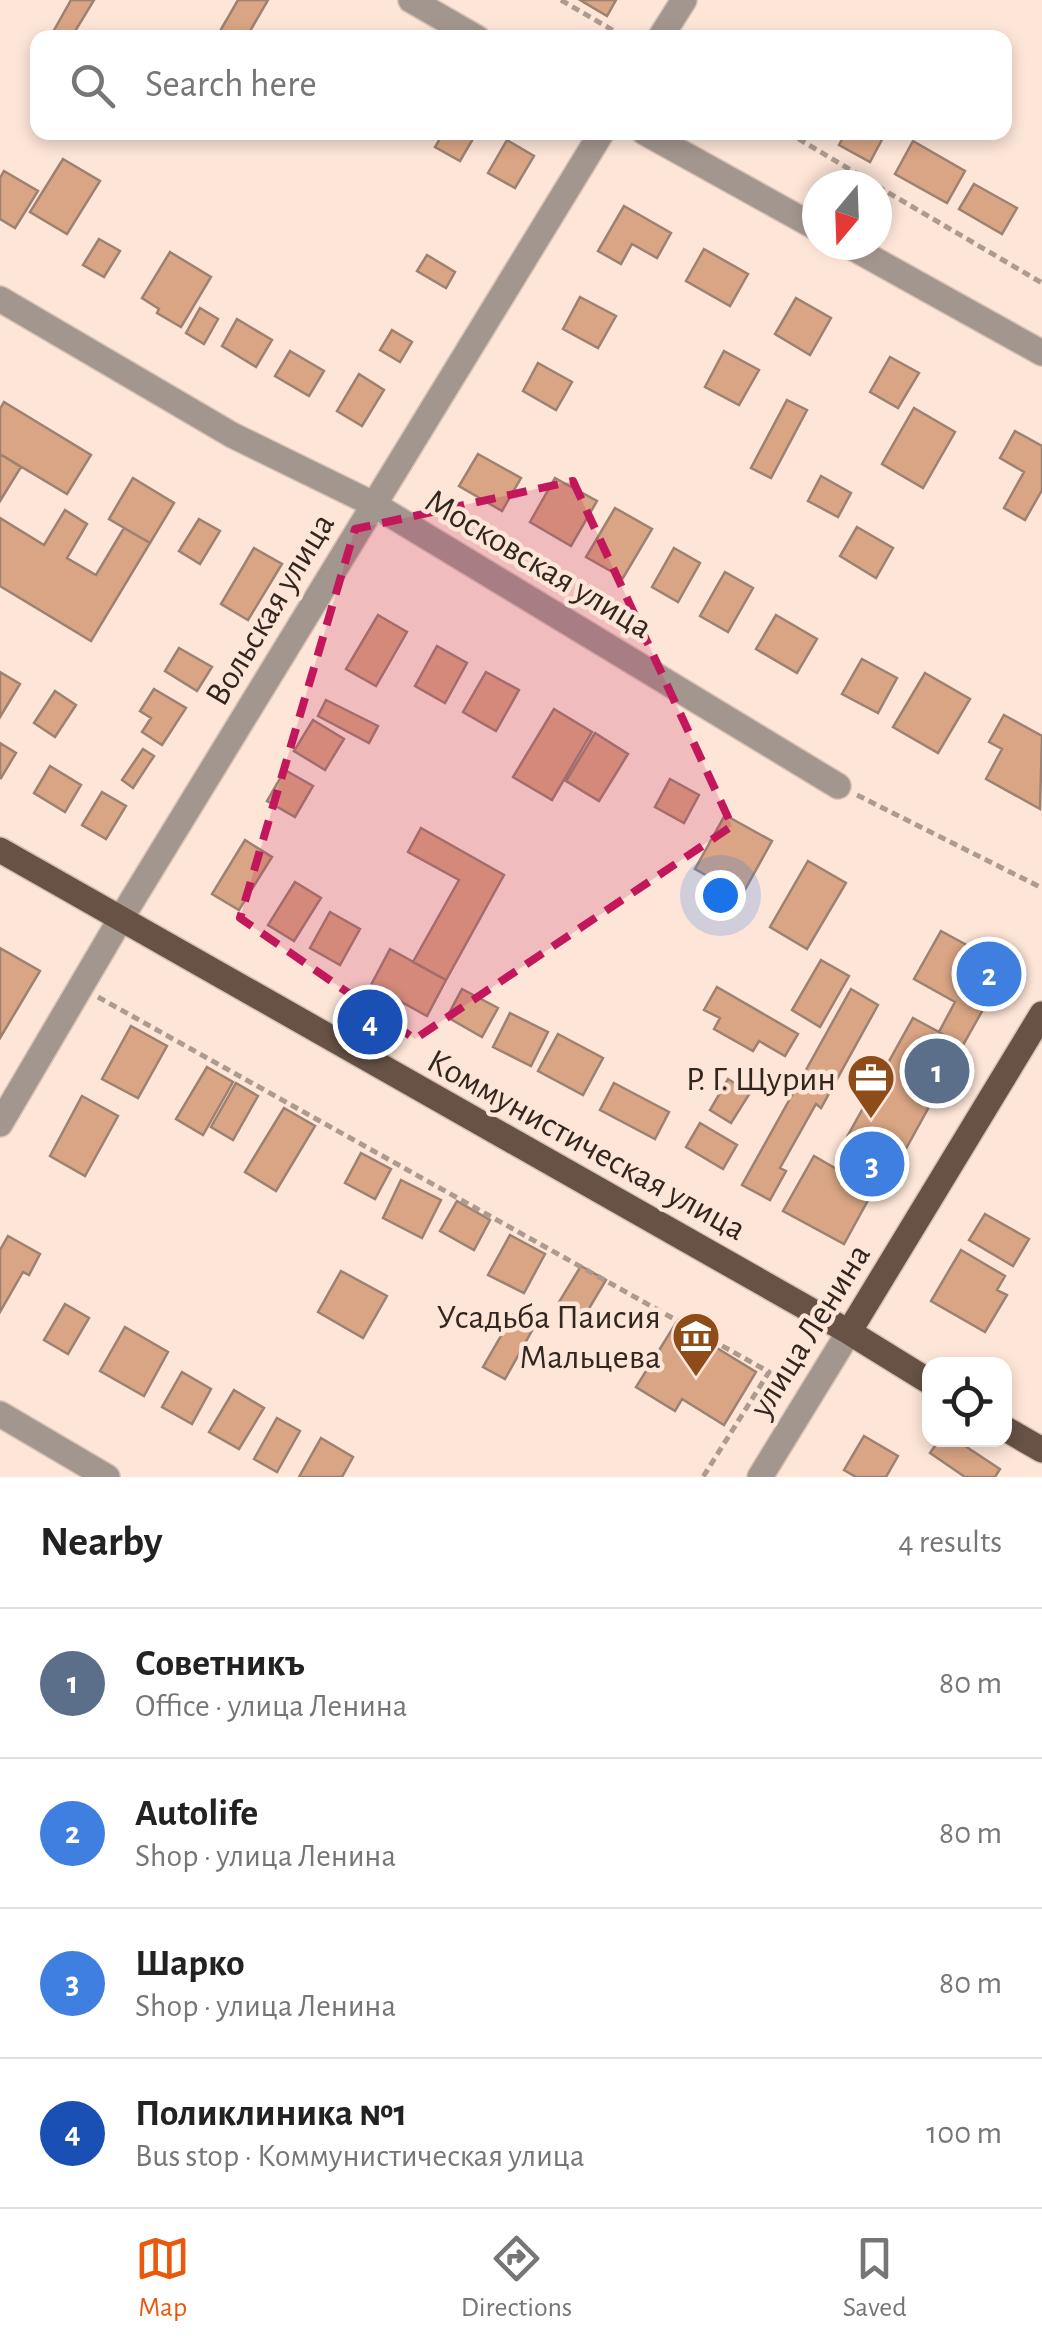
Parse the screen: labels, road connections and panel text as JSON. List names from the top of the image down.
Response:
{
  "streets": {
    "main road": ["Коммунистическая улица", "улица Ленина"],
    "street": ["Московская улица", "Вольская улица"]
  },
  "crossings": [
    ["Московская улица", "Вольская улица"],
    ["Вольская улица", "Коммунистическая улица"],
    ["Коммунистическая улица", "улица Ленина"]
  ],
  "places": {
    "office": ["Р. Г. Щурин"],
    "museum": ["Усадьба Паисия Мальцева"]
  },
  "north": "bottom",
  "page": {
    "search": "Search here",
    "pins": [
      "2",
      "4",
      "1",
      "3"
    ],
    "heading": ["Nearby", "4 results"],
    "list": [
      {
        "mark": "1",
        "name": "Советникъ",
        "note": "Office · улица Ленина",
        "value": "80 m"
      },
      {
        "mark": "2",
        "name": "Autolife",
        "note": "Shop · улица Ленина",
        "value": "80 m"
      },
      {
        "mark": "3",
        "name": "Шарко",
        "note": "Shop · улица Ленина",
        "value": "80 m"
      },
      {
        "mark": "4",
        "name": "Поликлиника №1",
        "note": "Bus stop · Коммунистическая улица",
        "value": "100 m"
      }
    ],
    "nav": ["Map", "Directions", "Saved"]
  }
}
